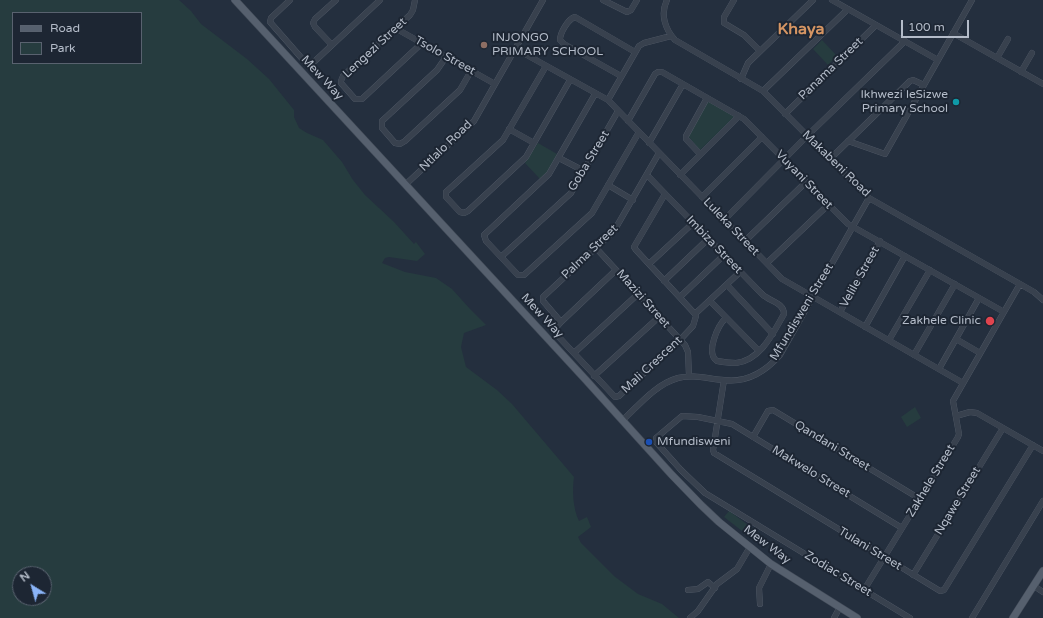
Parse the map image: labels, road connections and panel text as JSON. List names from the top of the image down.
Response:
{
  "streets": {
    "main road": ["Mew Way"],
    "street": [
      "Lengezi Street",
      "Tsolo Street",
      "Panama Street",
      "Ntlalo Road",
      "Goba Street",
      "Makabeni Road",
      "Vuyani Street",
      "Luleka Street",
      "Imbiza Street",
      "Palma Street",
      "Velile Street",
      "Mazizi Street",
      "Mfundisweni Street",
      "Mali Crescent",
      "Qandani Street",
      "Makwelo Street",
      "Zakhele Street",
      "Nqawe Street",
      "Tulani Street",
      "Zodiac Street"
    ]
  },
  "crossings": [
    ["Lengezi Street", "Tsolo Street"],
    ["Tsolo Street", "Ntlalo Road"],
    ["Panama Street", "Makabeni Road"],
    ["Mew Way", "Ntlalo Road"],
    ["Mew Way", "Mfundisweni Street"],
    ["Ntlalo Road", "Luleka Street"],
    ["Goba Street", "Luleka Street"],
    ["Makabeni Road", "Mfundisweni Street"],
    ["Makabeni Road", "Zakhele Street"],
    ["Vuyani Street", "Luleka Street"],
    ["Vuyani Street", "Velile Street"],
    ["Vuyani Street", "Mfundisweni Street"],
    ["Vuyani Street", "Zakhele Street"],
    ["Luleka Street", "Palma Street"],
    ["Luleka Street", "Velile Street"],
    ["Luleka Street", "Mfundisweni Street"],
    ["Luleka Street", "Zakhele Street"],
    ["Imbiza Street", "Palma Street"],
    ["Imbiza Street", "Mali Crescent"],
    ["Palma Street", "Mazizi Street"],
    ["Palma Street", "Mali Crescent"],
    ["Mazizi Street", "Mfundisweni Street"],
    ["Mazizi Street", "Mali Crescent"],
    ["Mfundisweni Street", "Tulani Street"],
    ["Qandani Street", "Makwelo Street"],
    ["Qandani Street", "Zakhele Street"],
    ["Makwelo Street", "Zakhele Street"],
    ["Makwelo Street", "Tulani Street"],
    ["Makwelo Street", "Zodiac Street"],
    ["Zakhele Street", "Tulani Street"],
    ["Zakhele Street", "Zodiac Street"],
    ["Nqawe Street", "Tulani Street"],
    ["Tulani Street", "Zodiac Street"]
  ],
  "districts": ["Khaya"],
  "places": [
    "INJONGO PRIMARY SCHOOL",
    "Ikhwezi leSizwe Primary School",
    "Zakhele Clinic",
    "Mfundisweni"
  ],
  "legend": ["Road", "Park"],
  "scale_bar": "100 m",
  "north": "top left"
}
